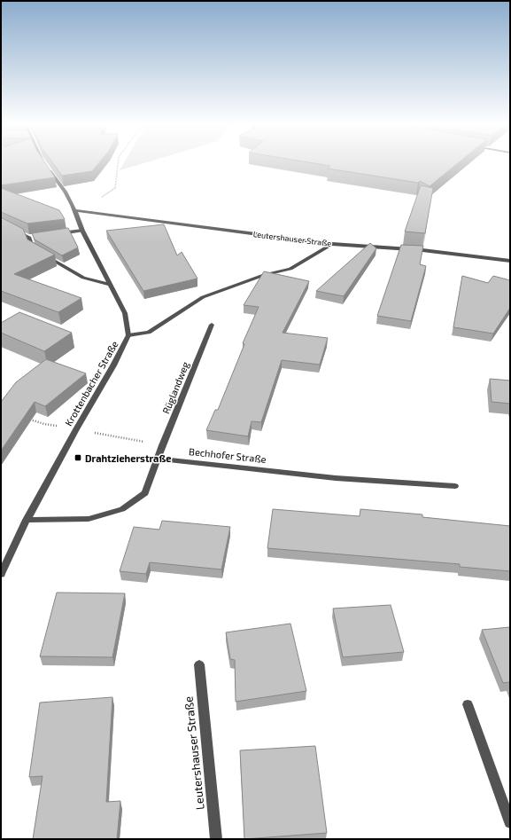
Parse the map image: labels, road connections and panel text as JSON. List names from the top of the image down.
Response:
{
  "streets": {
    "street": [
      "Leutershauser Straße",
      "Krottenbacher Straße",
      "Rüglandweg",
      "Bechhofer Straße"
    ]
  },
  "crossings": [
    ["Leutershauser Straße", "Krottenbacher Straße"],
    ["Rüglandweg", "Bechhofer Straße"]
  ],
  "places": {
    "transit": ["Drahtzieherstraße"]
  }
}
